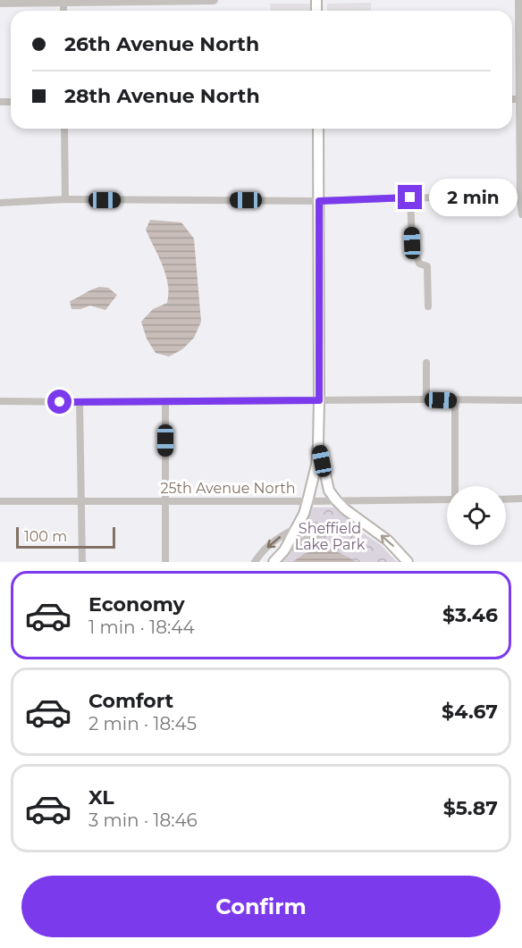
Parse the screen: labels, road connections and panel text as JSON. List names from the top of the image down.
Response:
{
  "streets": {
    "street": ["25th Avenue North"]
  },
  "parks": ["Sheffield Lake Park"],
  "scale_bar": "100 m",
  "page": {
    "banner": ["26th Avenue North", "28th Avenue North"],
    "bubble": "2 min",
    "scale": "100 m",
    "list": [
      {
        "name": "Economy",
        "note": "1 min · 18:44",
        "value": "$3.46"
      },
      {
        "name": "Comfort",
        "note": "2 min · 18:45",
        "value": "$4.67"
      },
      {
        "name": "XL",
        "note": "3 min · 18:46",
        "value": "$5.87"
      }
    ],
    "buttons": "Confirm"
  }
}
